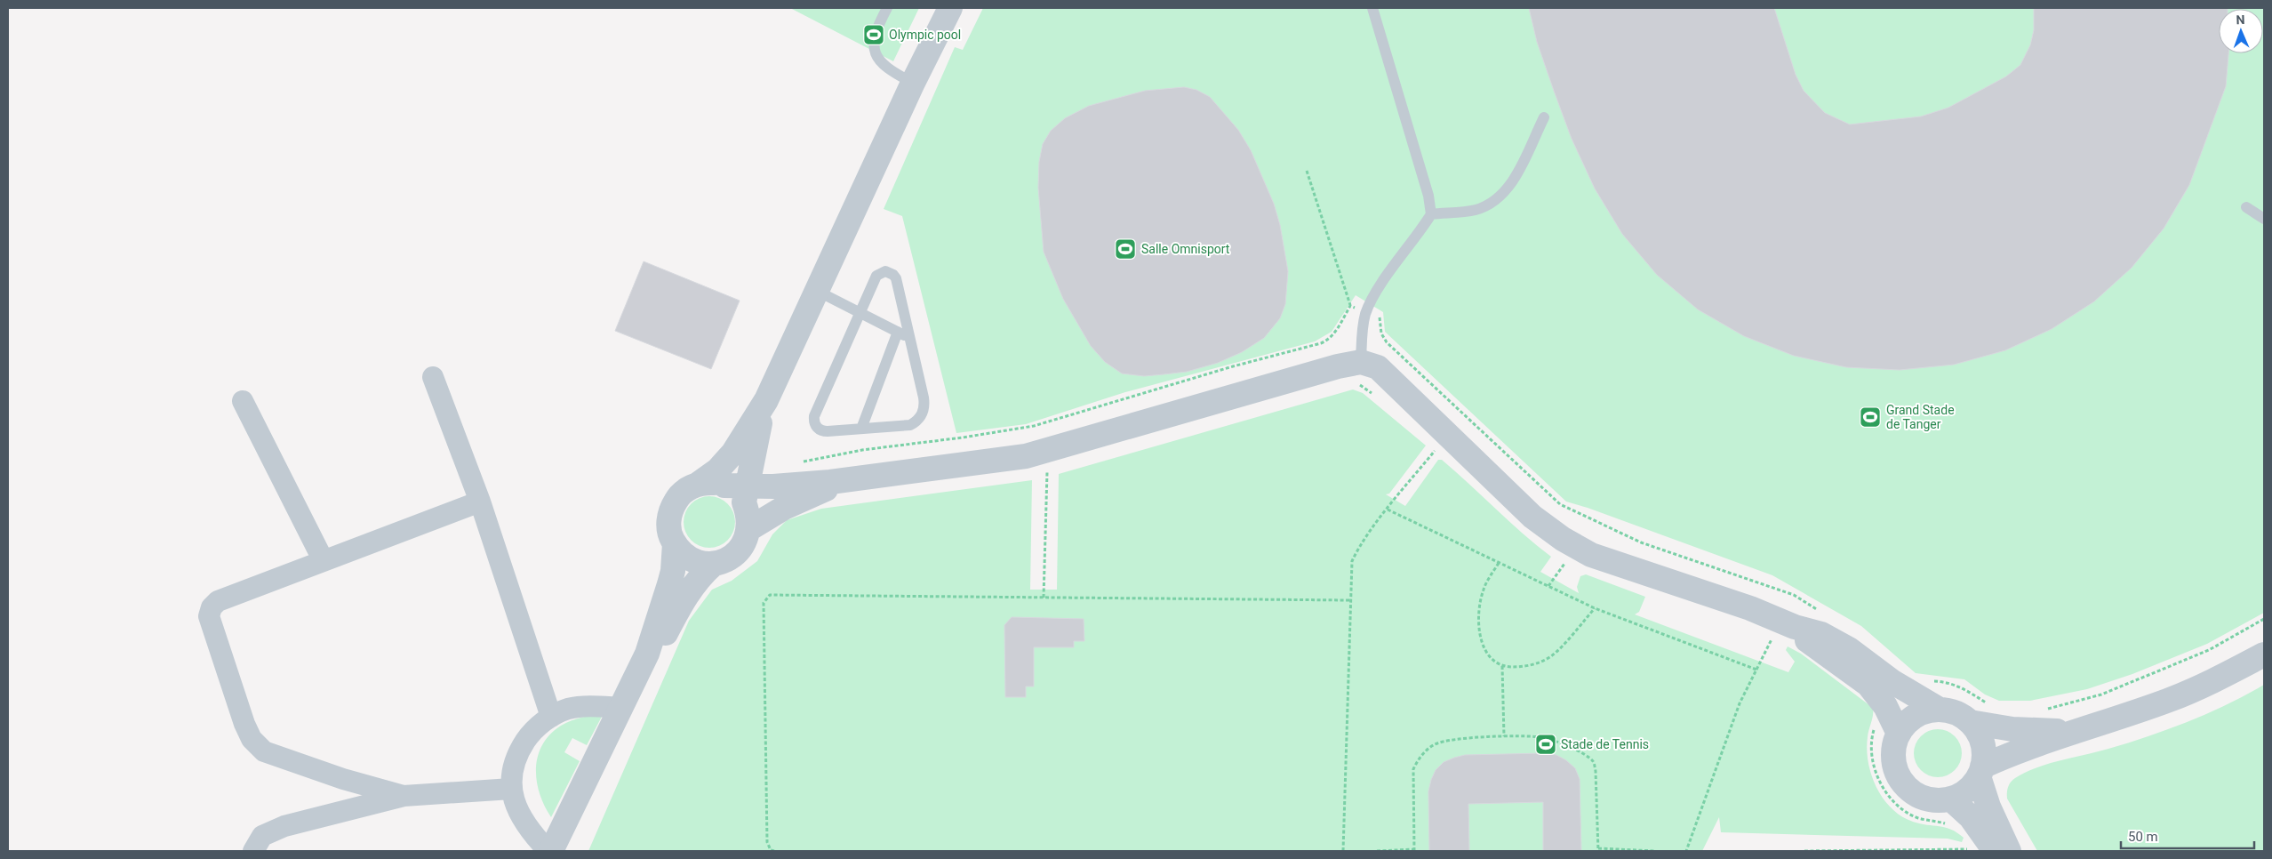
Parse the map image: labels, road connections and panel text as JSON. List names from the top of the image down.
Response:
{
  "places": {
    "sports": [
      "Olympic pool",
      "Salle Omnisport",
      "Grand Stade de Tanger",
      "Stade de Tennis"
    ]
  },
  "scale_bar": "50 m",
  "north": "top"
}
